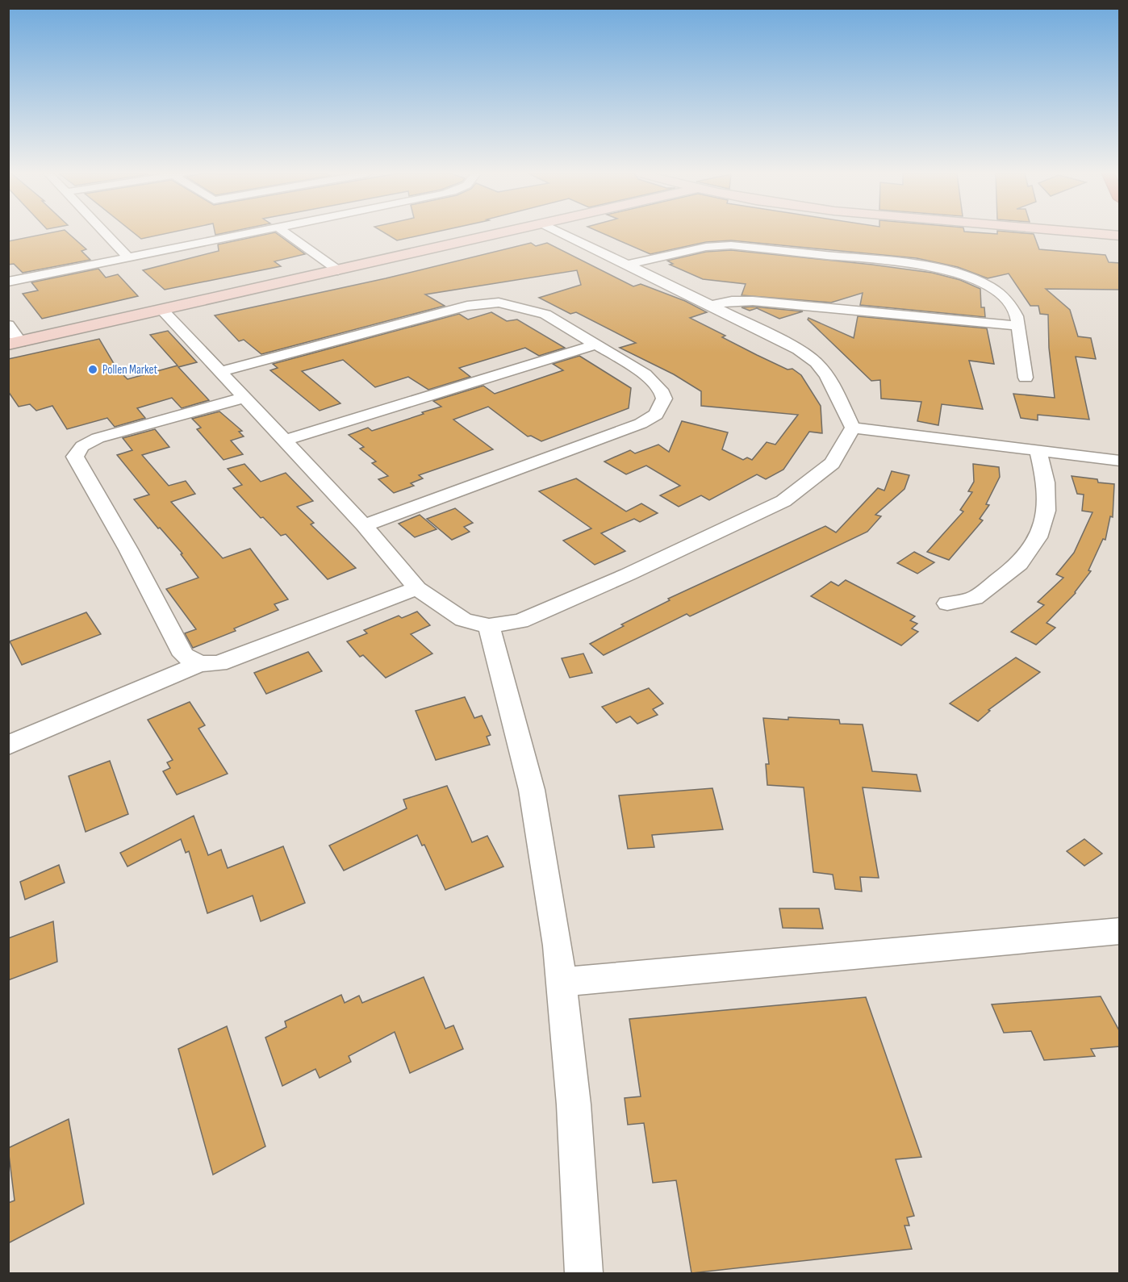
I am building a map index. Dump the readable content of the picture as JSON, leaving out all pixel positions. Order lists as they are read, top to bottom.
{
  "places": ["Pollen Market"]
}
